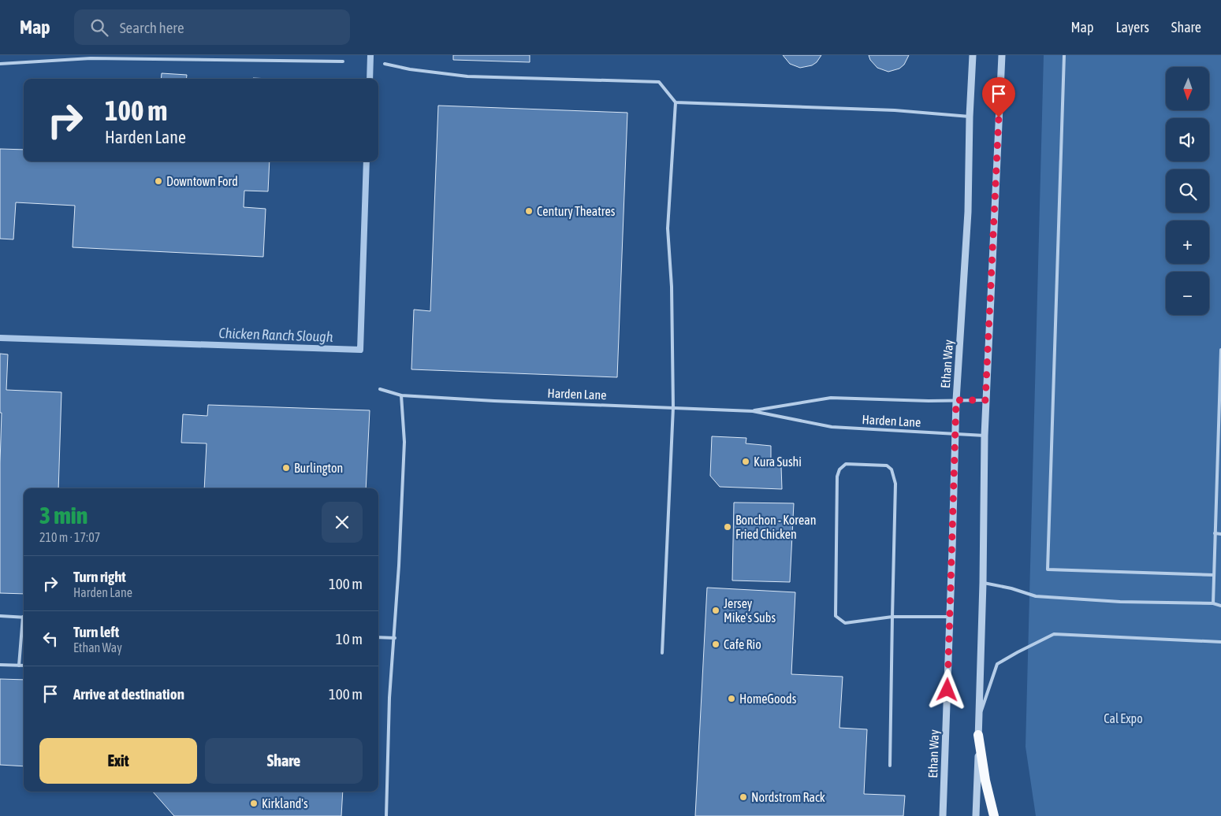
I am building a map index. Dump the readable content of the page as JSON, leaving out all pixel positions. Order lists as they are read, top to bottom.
{
  "streets": {
    "street": ["Ethan Way"],
    "lane": ["Harden Lane"]
  },
  "crossings": [
    ["Ethan Way", "Harden Lane"]
  ],
  "water": ["Chicken Ranch Slough"],
  "parks": ["Cal Expo"],
  "places": [
    "Downtown Ford",
    "Century Theatres",
    "Kura Sushi",
    "Burlington",
    "Bonchon - Korean Fried Chicken",
    "Jersey Mike's Subs",
    "Cafe Rio",
    "HomeGoods",
    "Nordstrom Rack",
    "Kirkland's"
  ],
  "north": "bottom",
  "page": {
    "header": "Map",
    "search": "Search here",
    "nav": ["Map", "Layers", "Share"],
    "map_buttons": ["+", "−"],
    "turn": ["100 m", "Harden Lane"],
    "heading": ["3 min", "210 m · 17:07"],
    "list": [
      {
        "name": "Turn right",
        "note": "Harden Lane",
        "value": "100 m"
      },
      {
        "name": "Turn left",
        "note": "Ethan Way",
        "value": "10 m"
      },
      {
        "name": "Arrive at destination",
        "value": "100 m"
      }
    ],
    "buttons": ["Exit", "Share"]
  }
}
